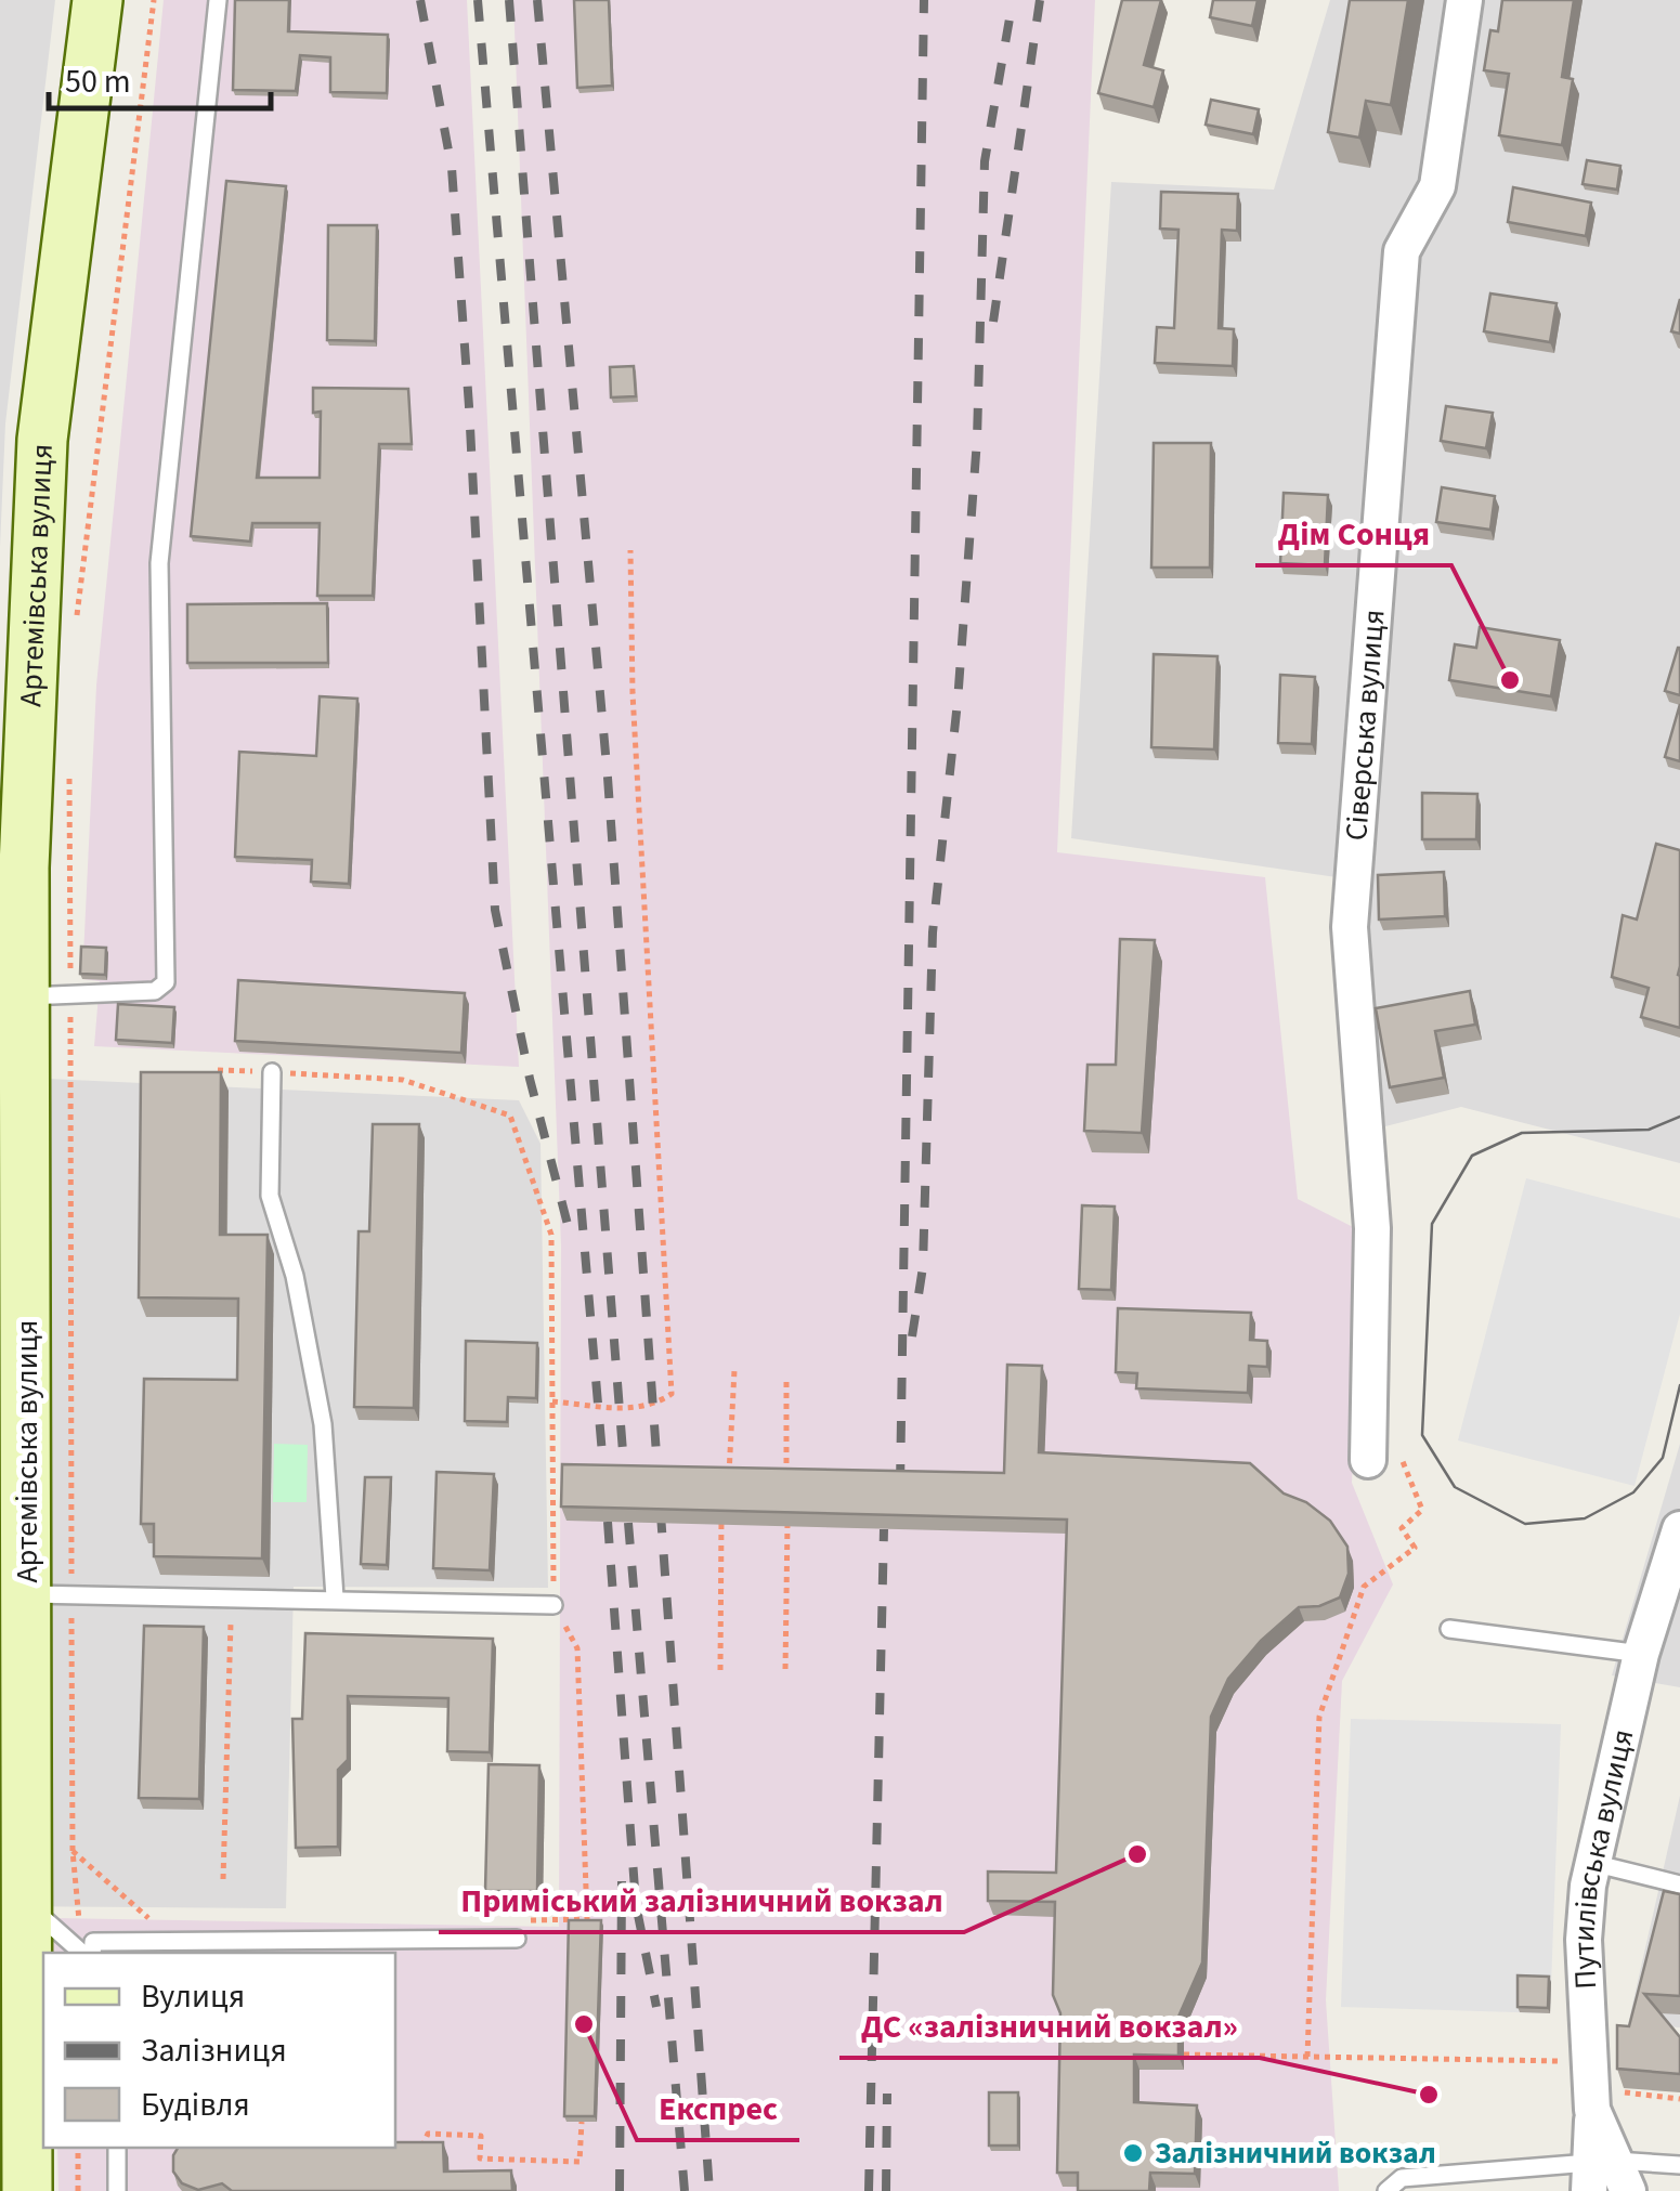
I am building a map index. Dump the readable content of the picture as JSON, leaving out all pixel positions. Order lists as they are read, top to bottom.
{
  "streets": {
    "main road": ["Артемівська вулиця"],
    "street": ["Сіверська вулиця", "Путилівська вулиця"]
  },
  "places": [
    "Дім Сонця",
    "Приміський залізничний вокзал",
    "Експрес",
    "ДС «залізничний вокзал»",
    "Залізничний вокзал"
  ],
  "legend": ["Вулиця", "Залізниця", "Будівля"],
  "scale_bar": "50 m"
}
